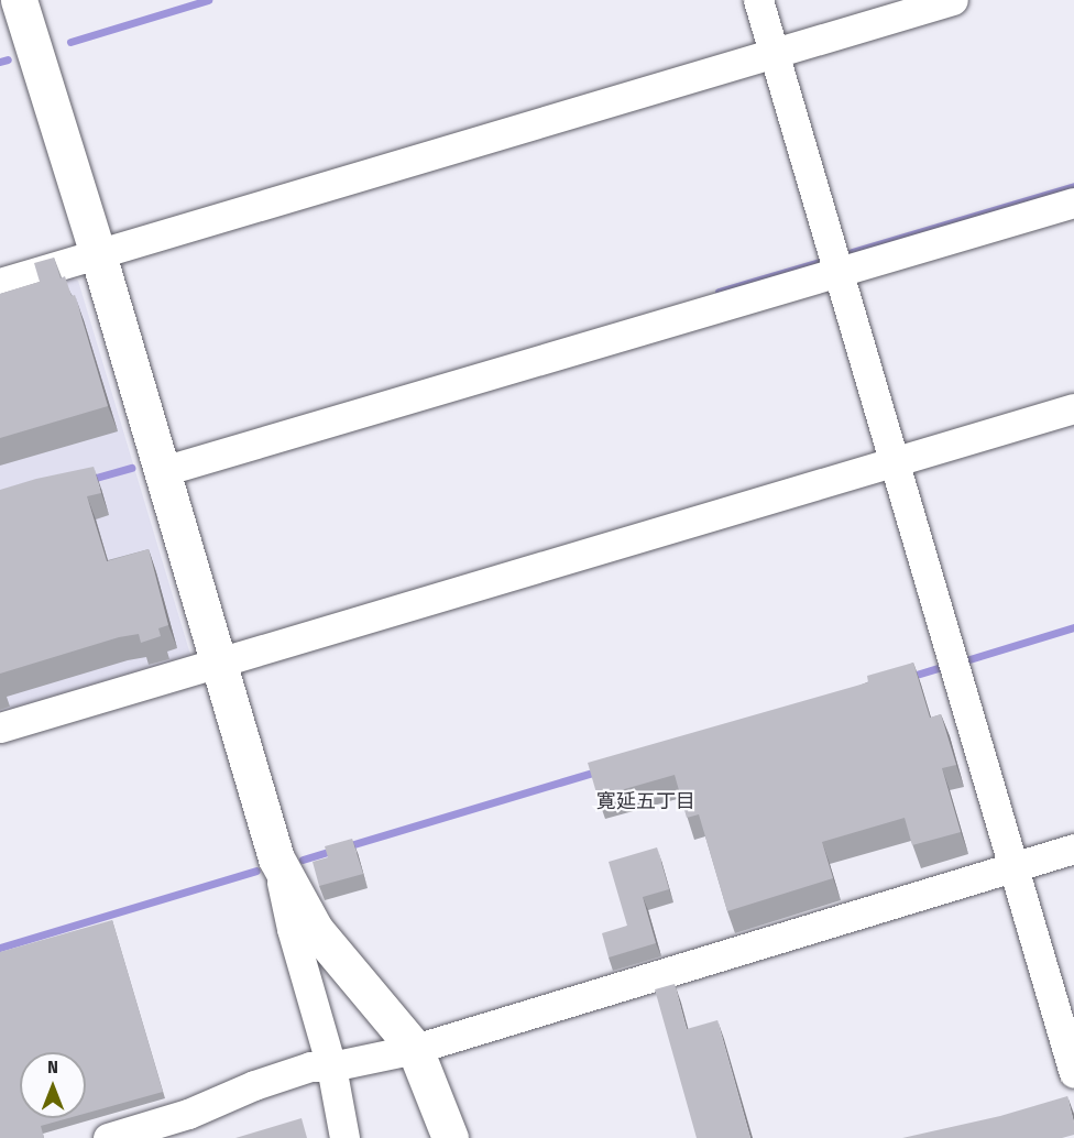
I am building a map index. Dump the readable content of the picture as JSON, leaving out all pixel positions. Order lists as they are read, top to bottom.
{
  "districts": ["寛延五丁目"],
  "north": "top"
}
